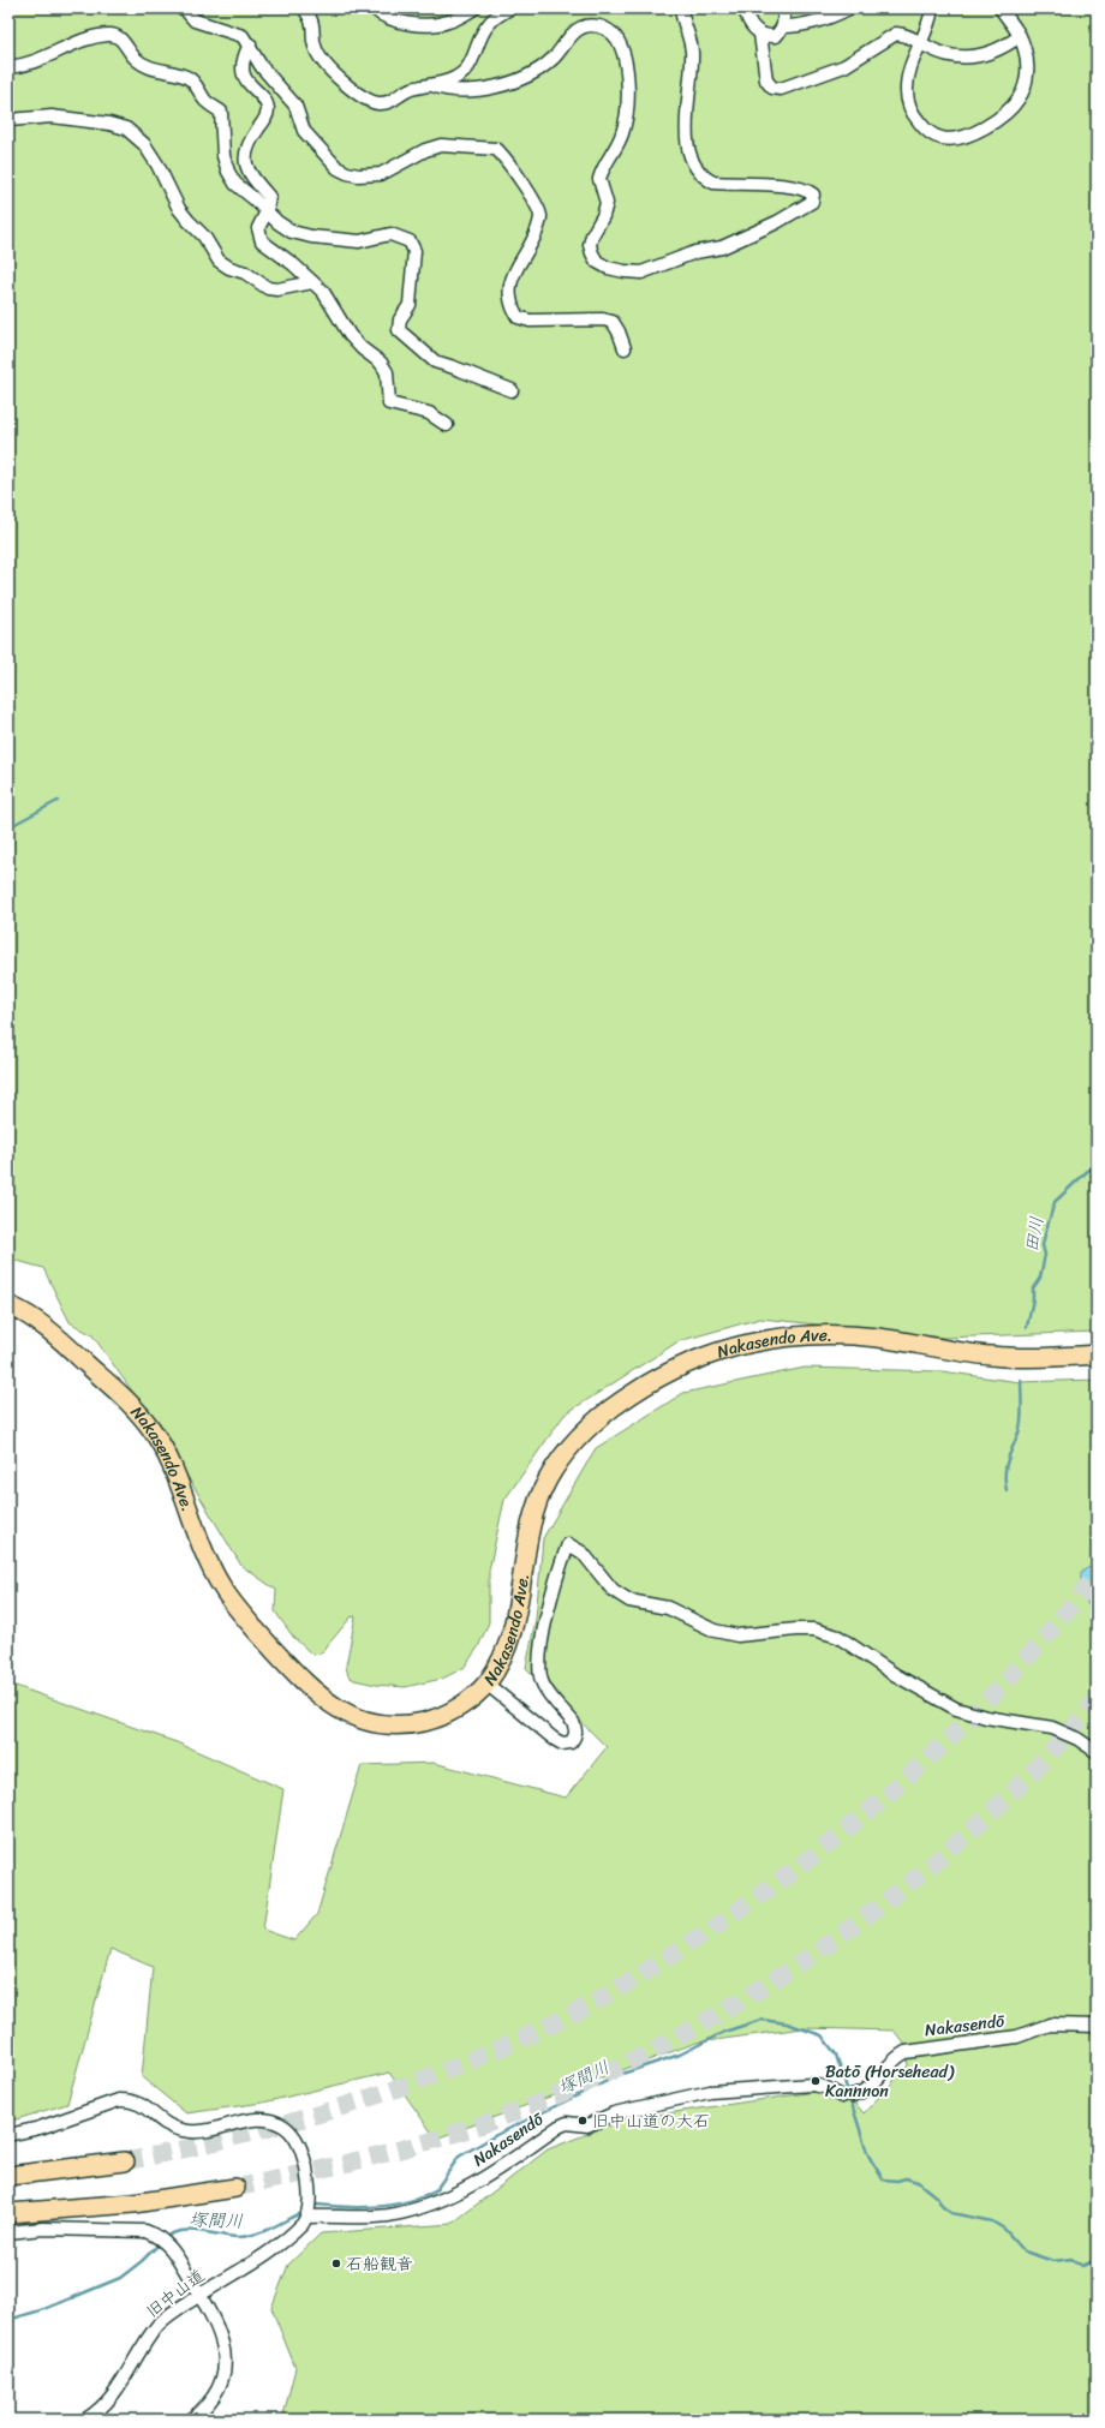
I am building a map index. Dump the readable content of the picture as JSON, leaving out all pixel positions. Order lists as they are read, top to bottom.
{
  "streets": {
    "highway": ["Nakasendo Ave."],
    "street": ["Nakasendō", "旧中山道"]
  },
  "crossings": [
    ["Nakasendō", "旧中山道"]
  ],
  "water": ["田川", "塚間川"],
  "places": ["Batō (Horsehead) Kannnon", "旧中山道の大石", "石船観音"]
}
